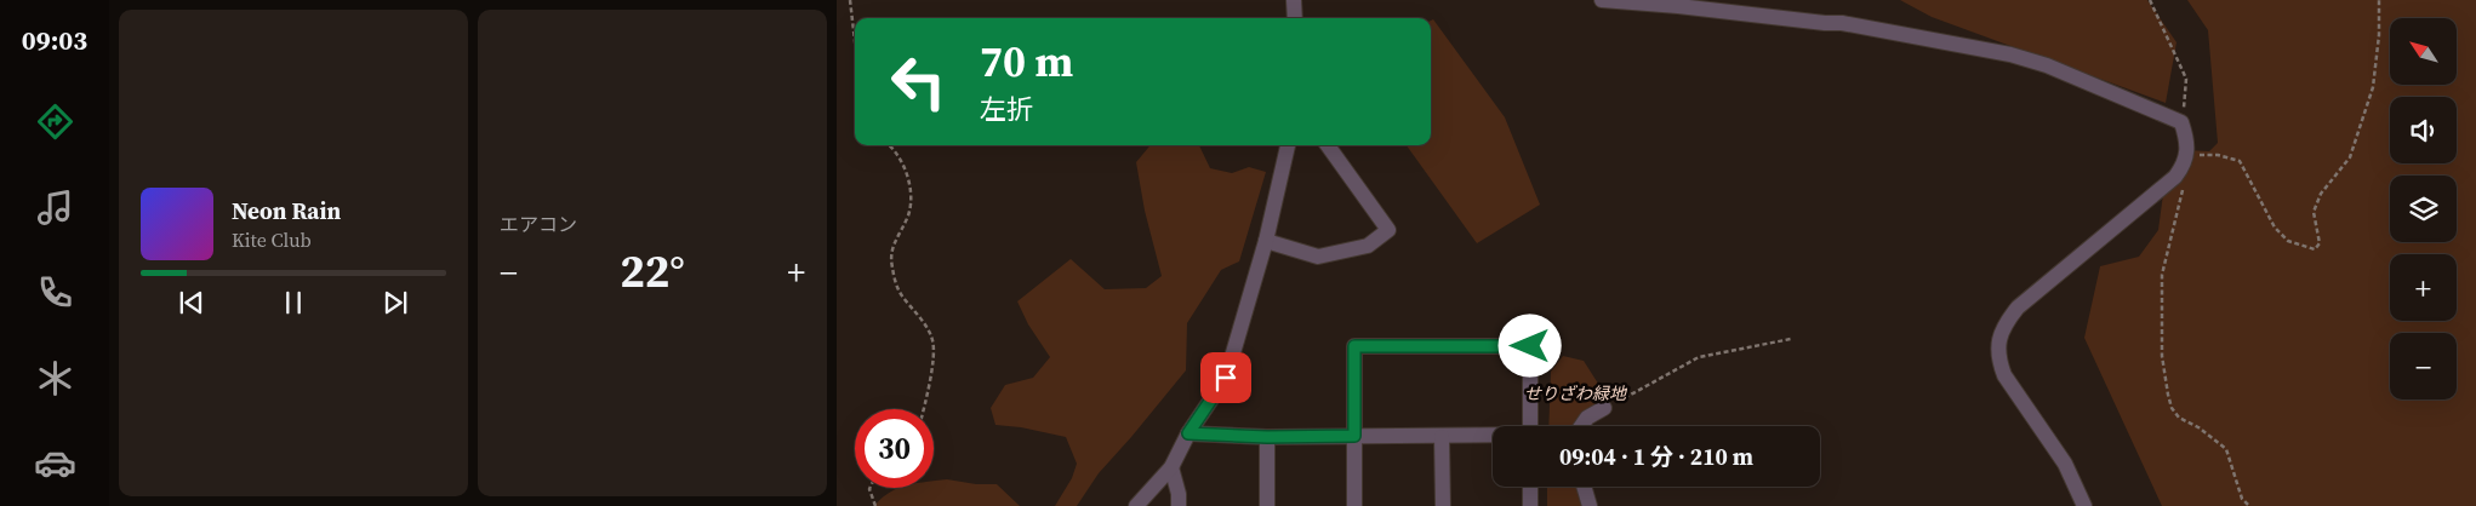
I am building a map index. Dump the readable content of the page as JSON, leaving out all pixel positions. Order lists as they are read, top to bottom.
{
  "parks": ["せりざわ緑地"],
  "north": "top left",
  "page": {
    "tabs": "09:03",
    "tile": "エアコン",
    "map_buttons": ["+", "−"],
    "turn": ["70 m", "左折"],
    "song": ["Neon Rain", "Kite Club"],
    "heat": ["−", "22°", "+"],
    "limit": "30",
    "trip": "09:04 · 1 分 · 210 m"
  }
}
